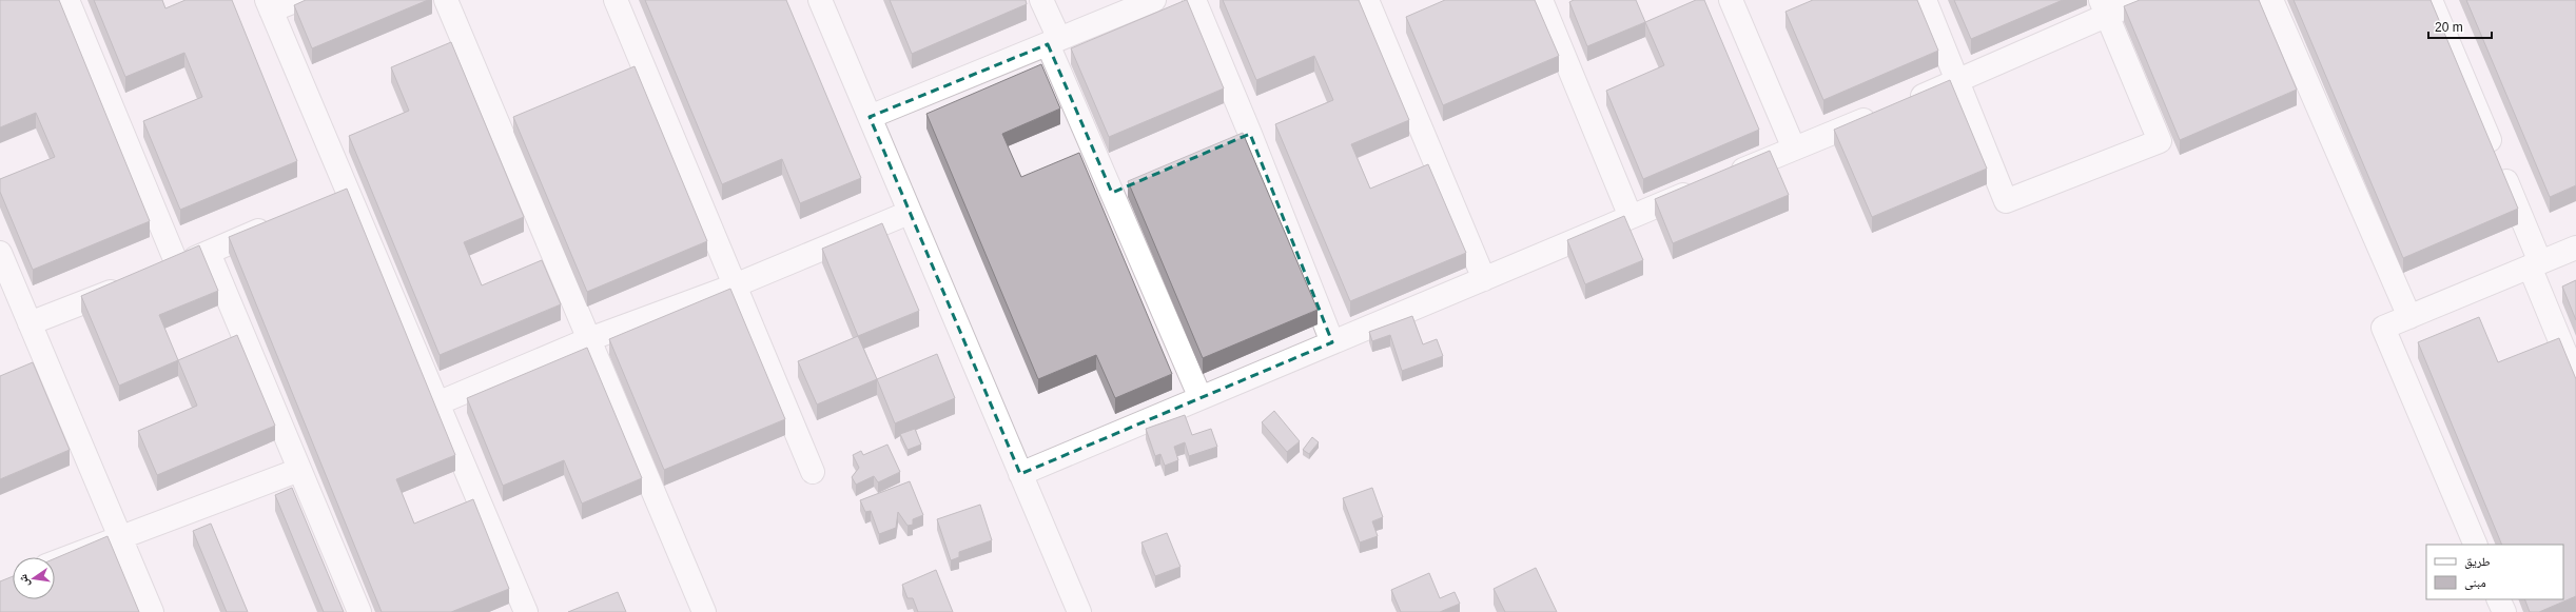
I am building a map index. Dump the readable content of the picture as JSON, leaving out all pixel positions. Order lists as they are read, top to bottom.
{
  "legend": ["طريق", "مبنى"],
  "scale_bar": "20 m",
  "north": "left"
}
